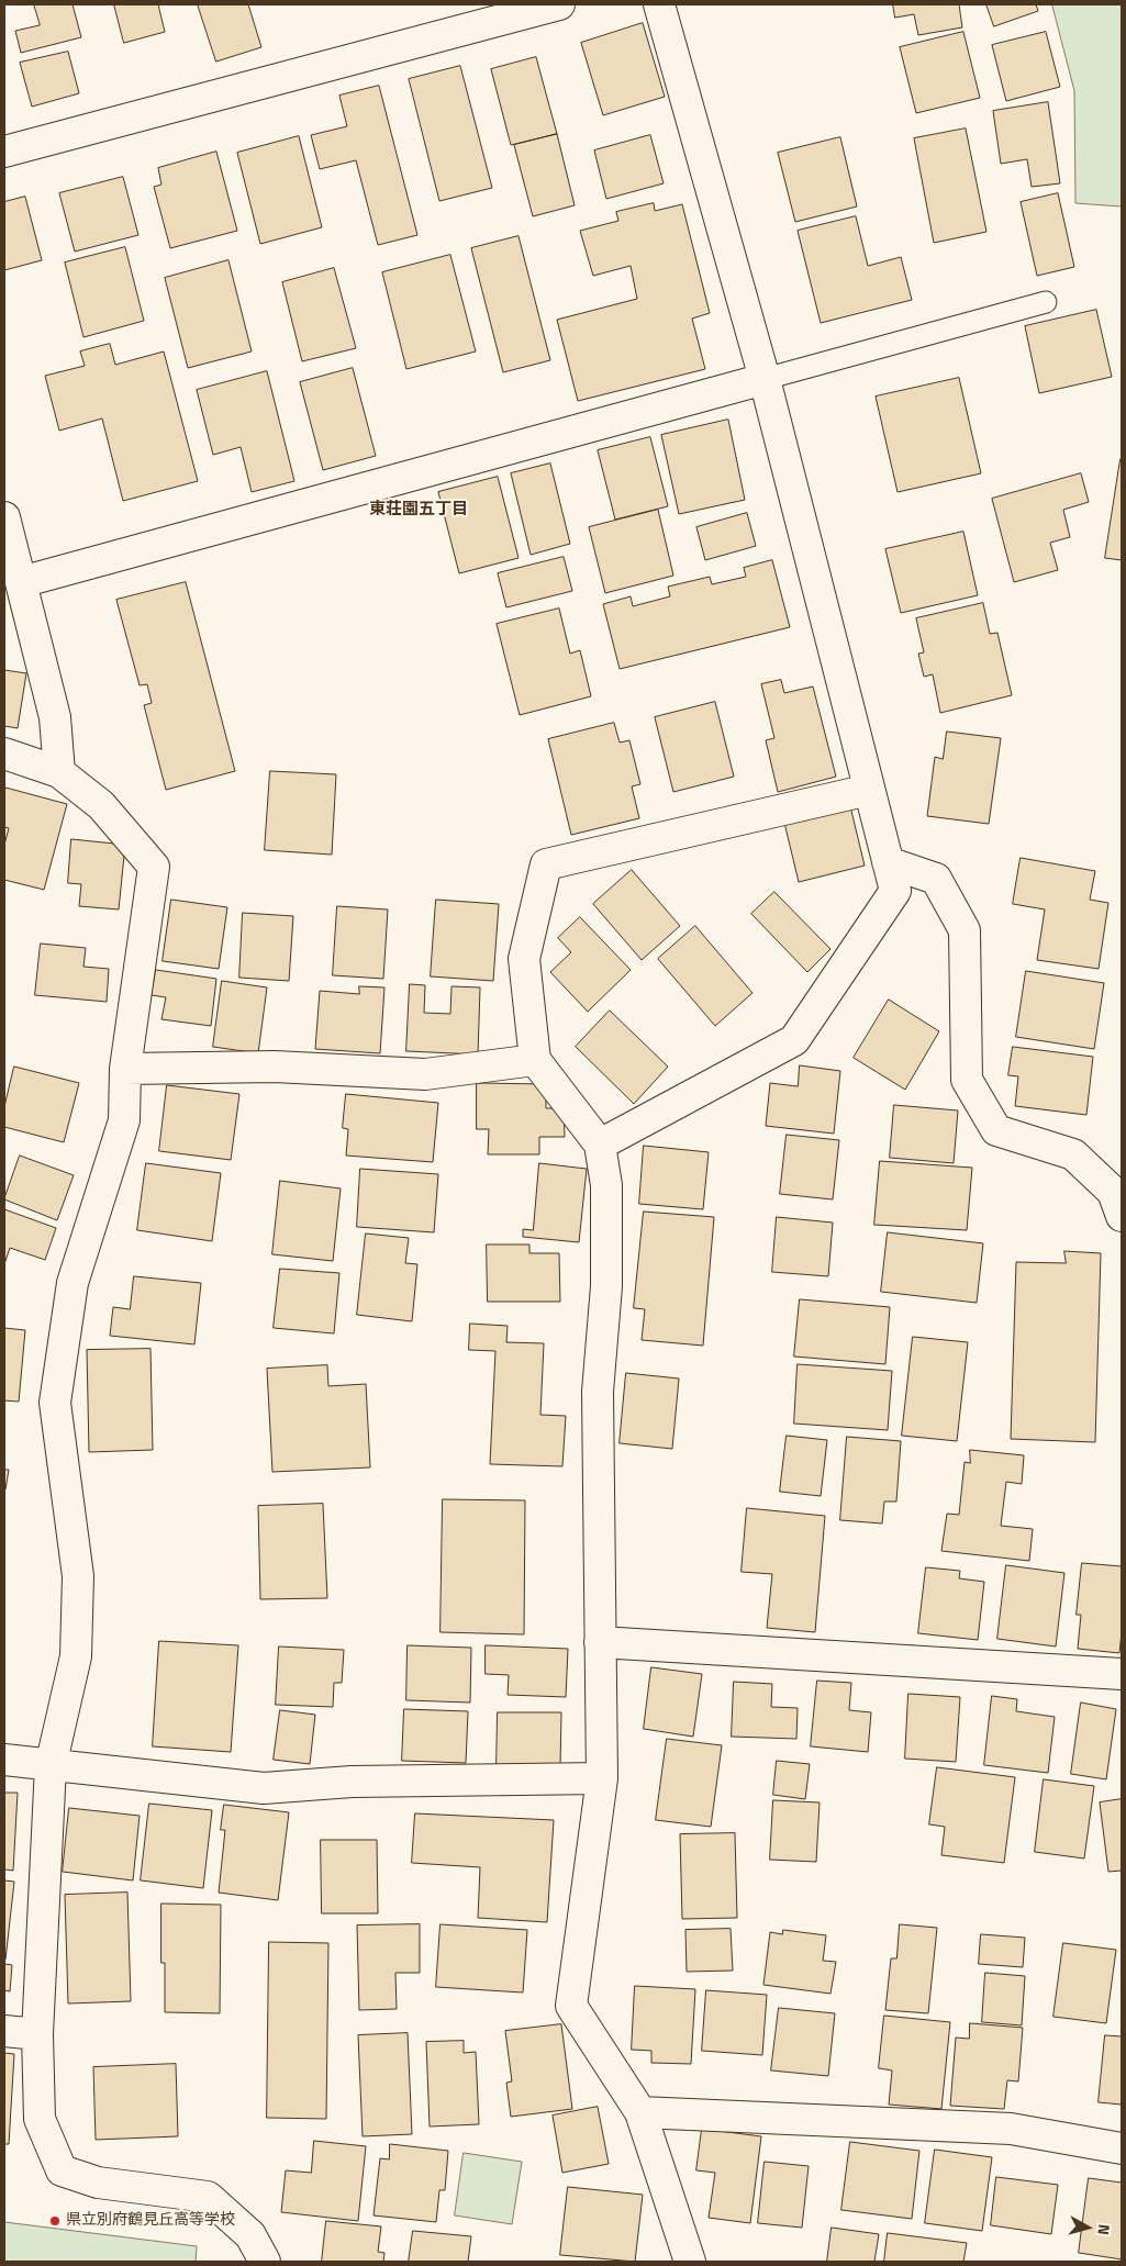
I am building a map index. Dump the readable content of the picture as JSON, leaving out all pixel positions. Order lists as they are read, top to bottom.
{
  "districts": ["東荘園五丁目"],
  "places": ["県立別府鶴見丘高等学校"],
  "north": "right"
}
